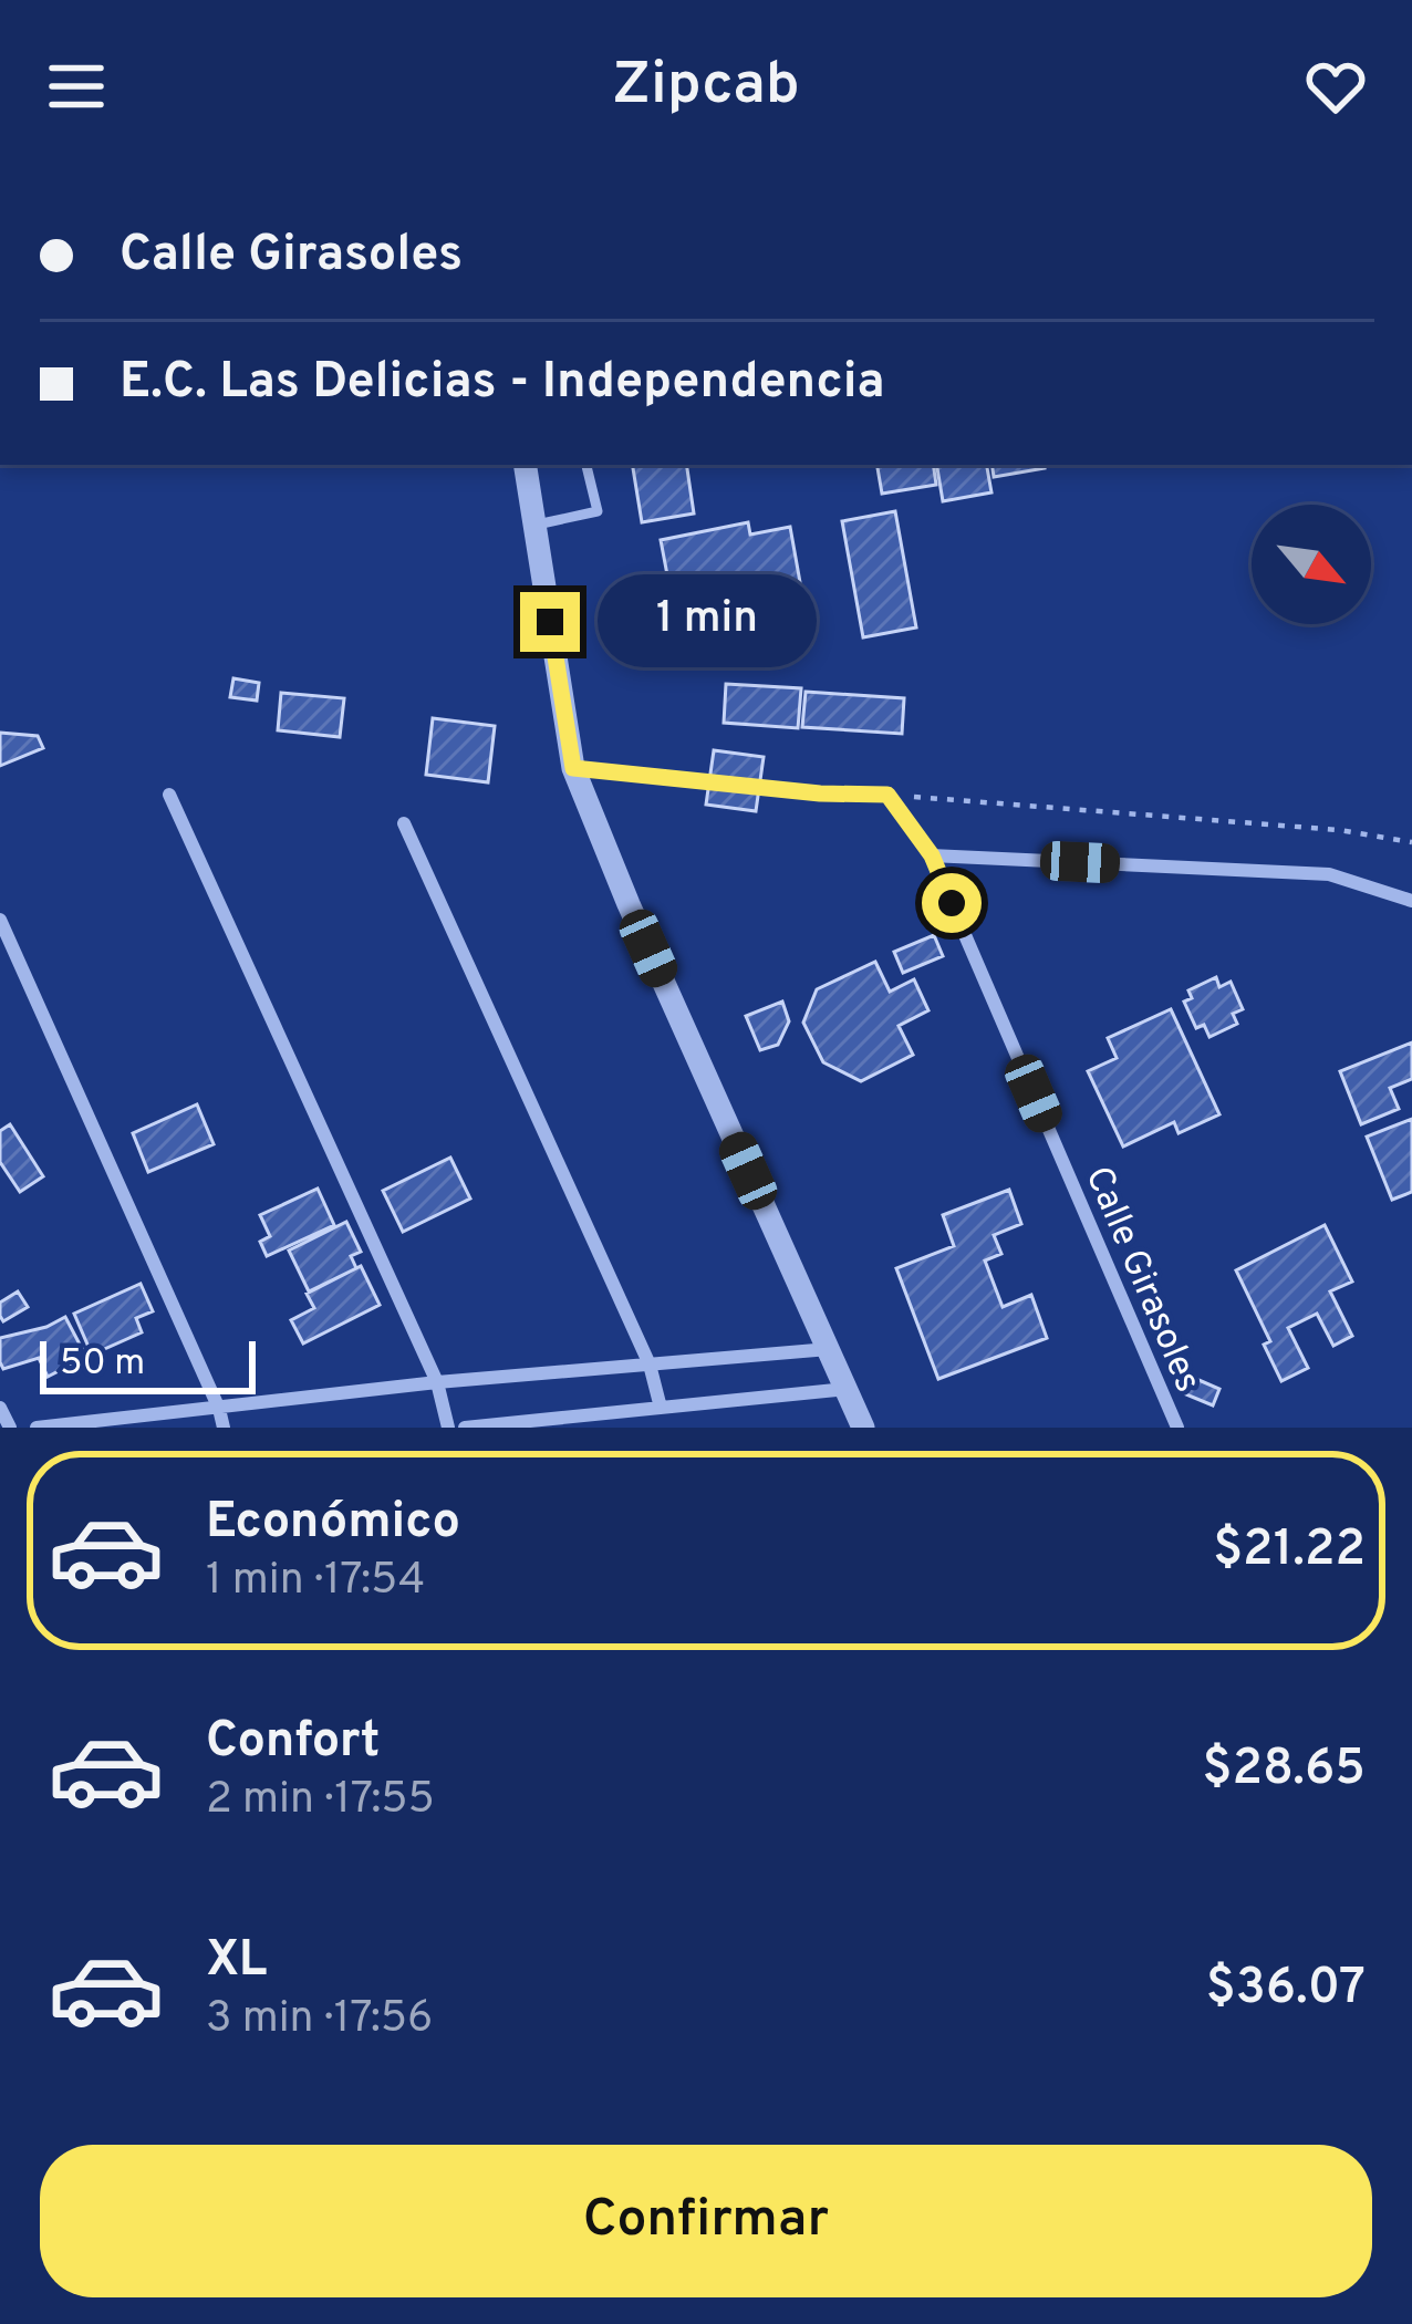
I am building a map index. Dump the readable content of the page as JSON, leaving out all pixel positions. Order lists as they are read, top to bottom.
{
  "streets": {
    "street": ["Calle Girasoles"]
  },
  "scale_bar": "50 m",
  "north": "bottom right",
  "page": {
    "header": "Zipcab",
    "banner": ["Calle Girasoles", "E.C. Las Delicias - Independencia"],
    "bubble": "1 min",
    "scale": "50 m",
    "list": [
      {
        "name": "Económico",
        "note": "1 min · 17:54",
        "value": "$21.22"
      },
      {
        "name": "Confort",
        "note": "2 min · 17:55",
        "value": "$28.65"
      },
      {
        "name": "XL",
        "note": "3 min · 17:56",
        "value": "$36.07"
      }
    ],
    "buttons": "Confirmar"
  }
}
